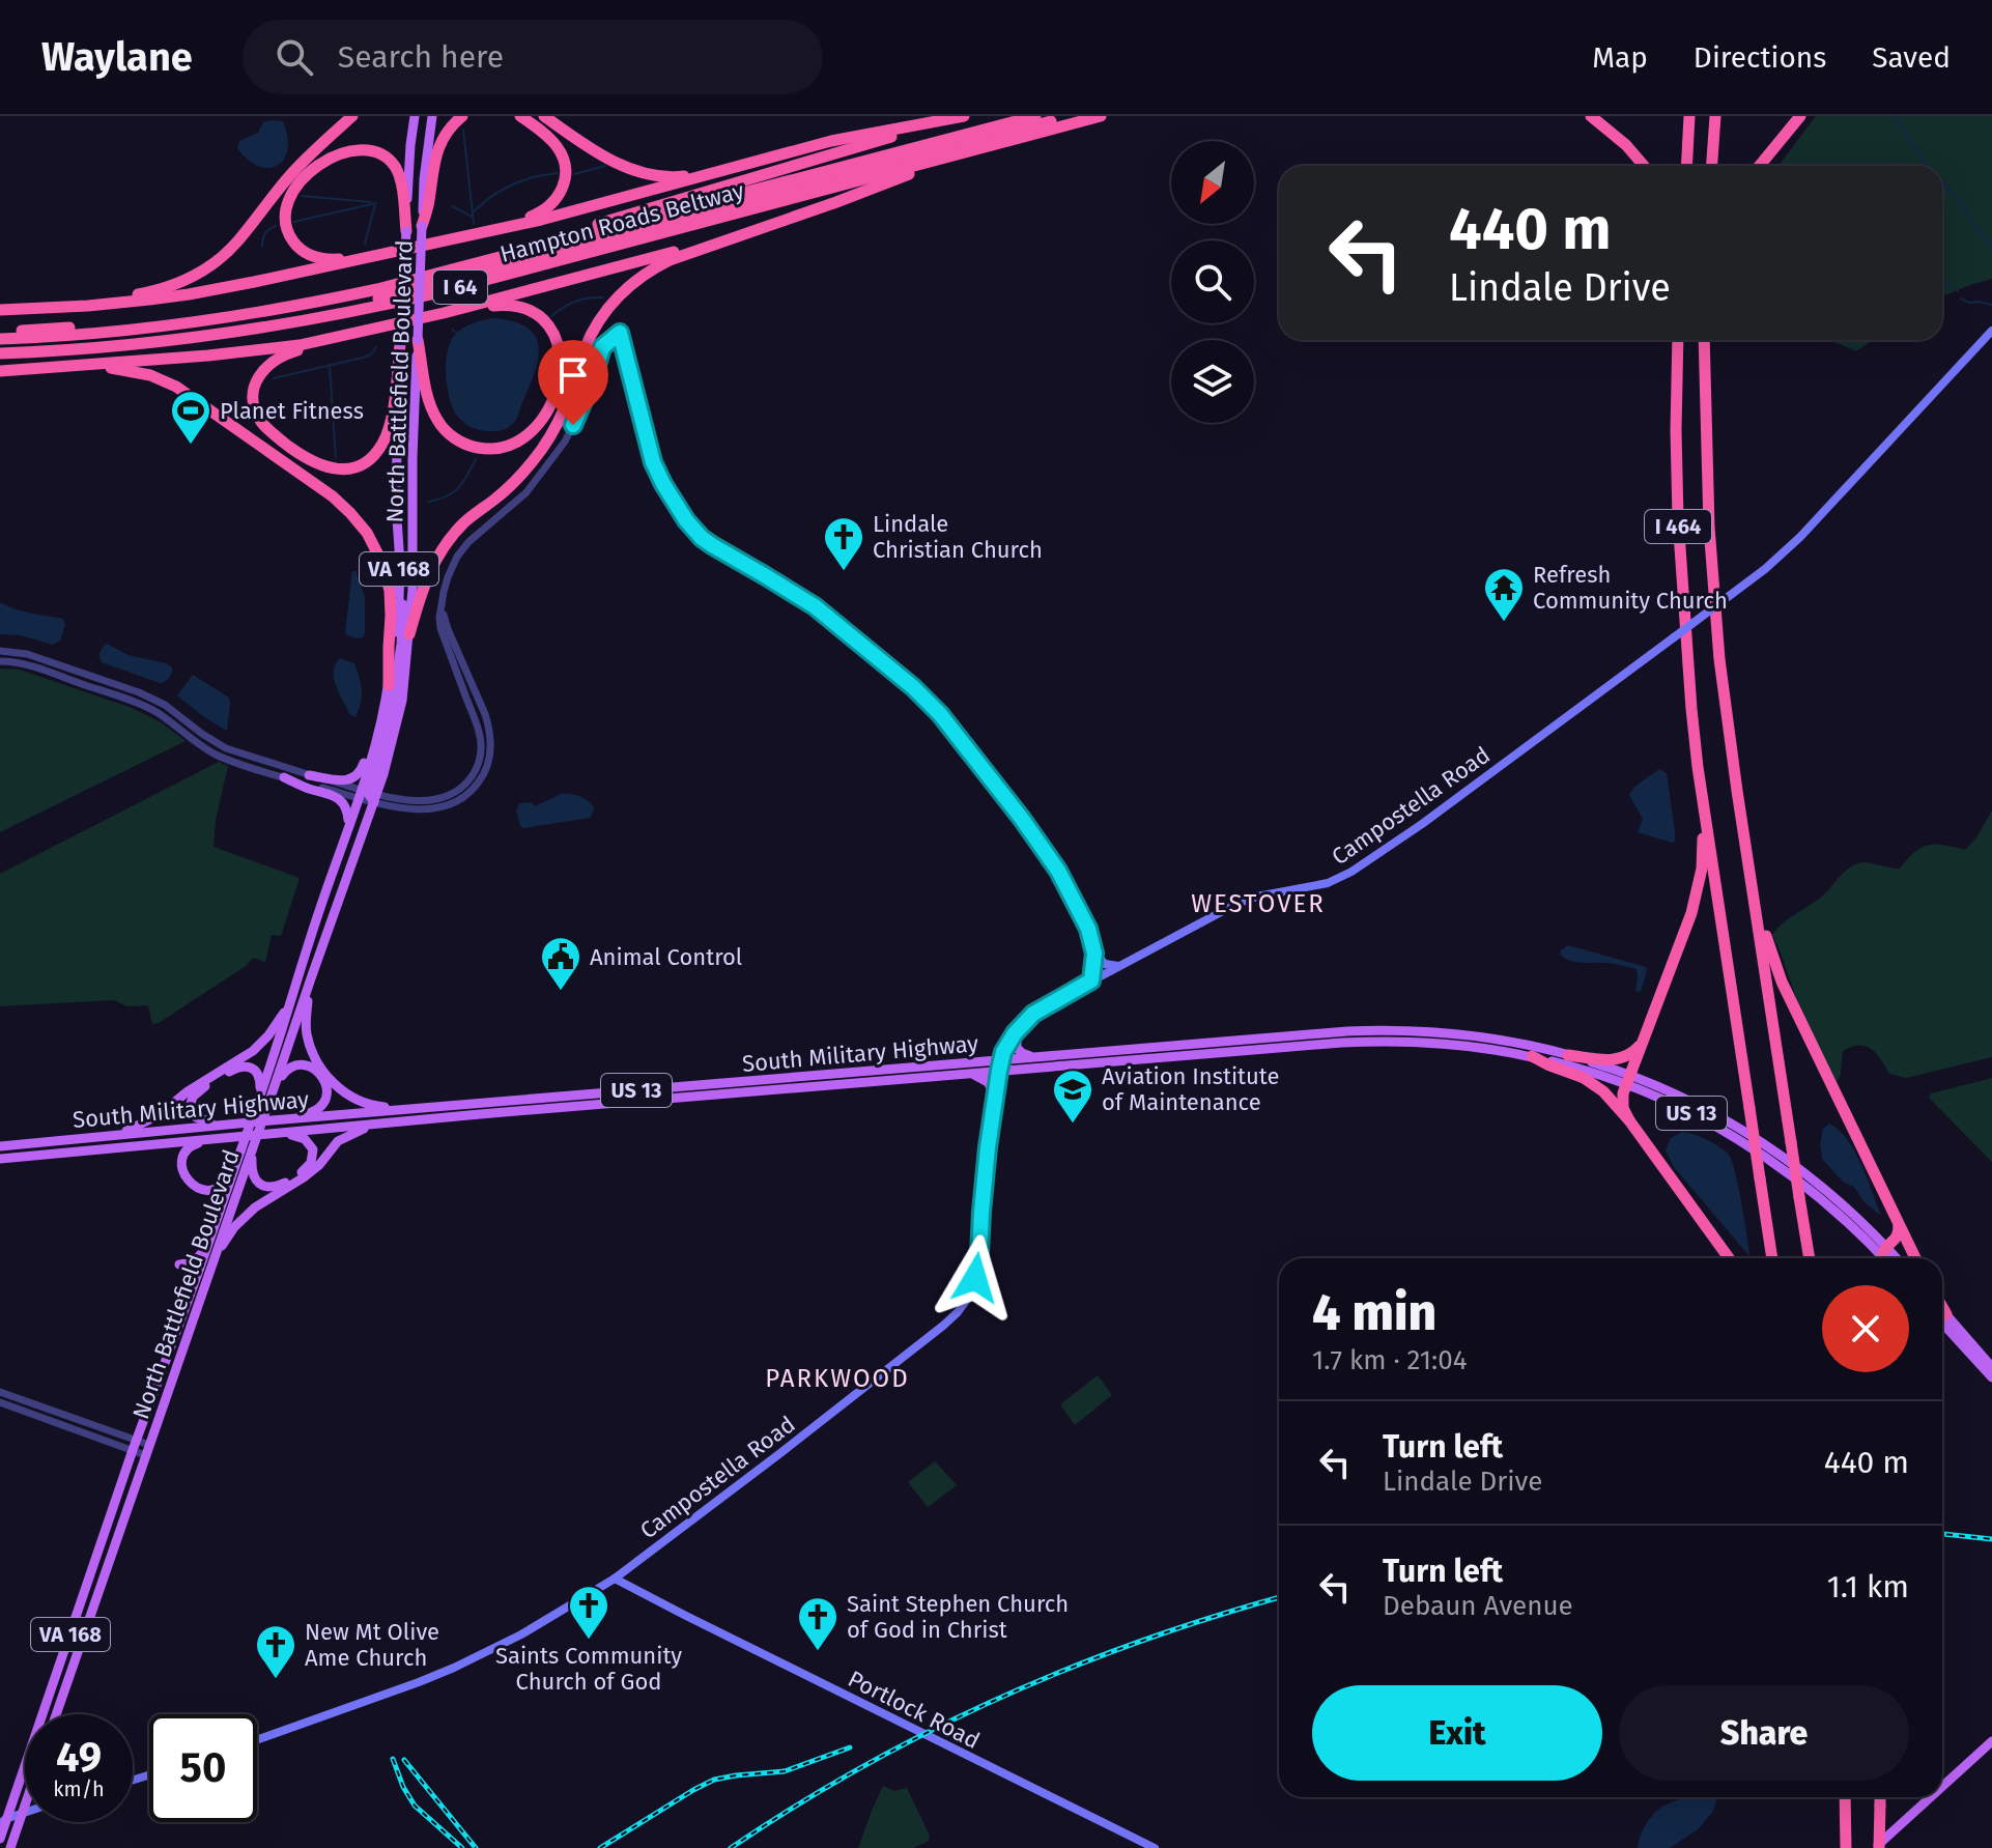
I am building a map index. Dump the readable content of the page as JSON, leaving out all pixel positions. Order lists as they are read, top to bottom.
{
  "streets": {
    "highway": [
      "Hampton Roads Beltway",
      "I 64",
      "I 464",
      "VA 168"
    ],
    "main road": [
      "North Battlefield Boulevard",
      "Campostella Road",
      "South Military Highway",
      "US 13",
      "Portlock Road"
    ]
  },
  "crossings": [
    ["Hampton Roads Beltway", "VA 168"],
    ["North Battlefield Boulevard", "VA 168"],
    ["Campostella Road", "South Military Highway"],
    ["Campostella Road", "Portlock Road"]
  ],
  "districts": ["WESTOVER", "PARKWOOD"],
  "places": {
    "sports": ["Planet Fitness"],
    "church": [
      "Lindale Christian Church",
      "Saints Community Church of God",
      "Saint Stephen Church of God in Christ",
      "New Mt Olive Ame Church"
    ],
    "temple": ["Refresh Community Church"],
    "public building": ["Animal Control"],
    "school or university": ["Aviation Institute of Maintenance"]
  },
  "north": "bottom left",
  "page": {
    "header": "Waylane",
    "search": "Search here",
    "nav": ["Map", "Directions", "Saved"],
    "turn": ["440 m", "Lindale Drive"],
    "heading": ["4 min", "1.7 km · 21:04"],
    "list": [
      {
        "name": "Turn left",
        "note": "Lindale Drive",
        "value": "440 m"
      },
      {
        "name": "Turn left",
        "note": "Debaun Avenue",
        "value": "1.1 km"
      }
    ],
    "buttons": ["Exit", "Share"],
    "speed": "49 km/h",
    "limit": "50"
  }
}
